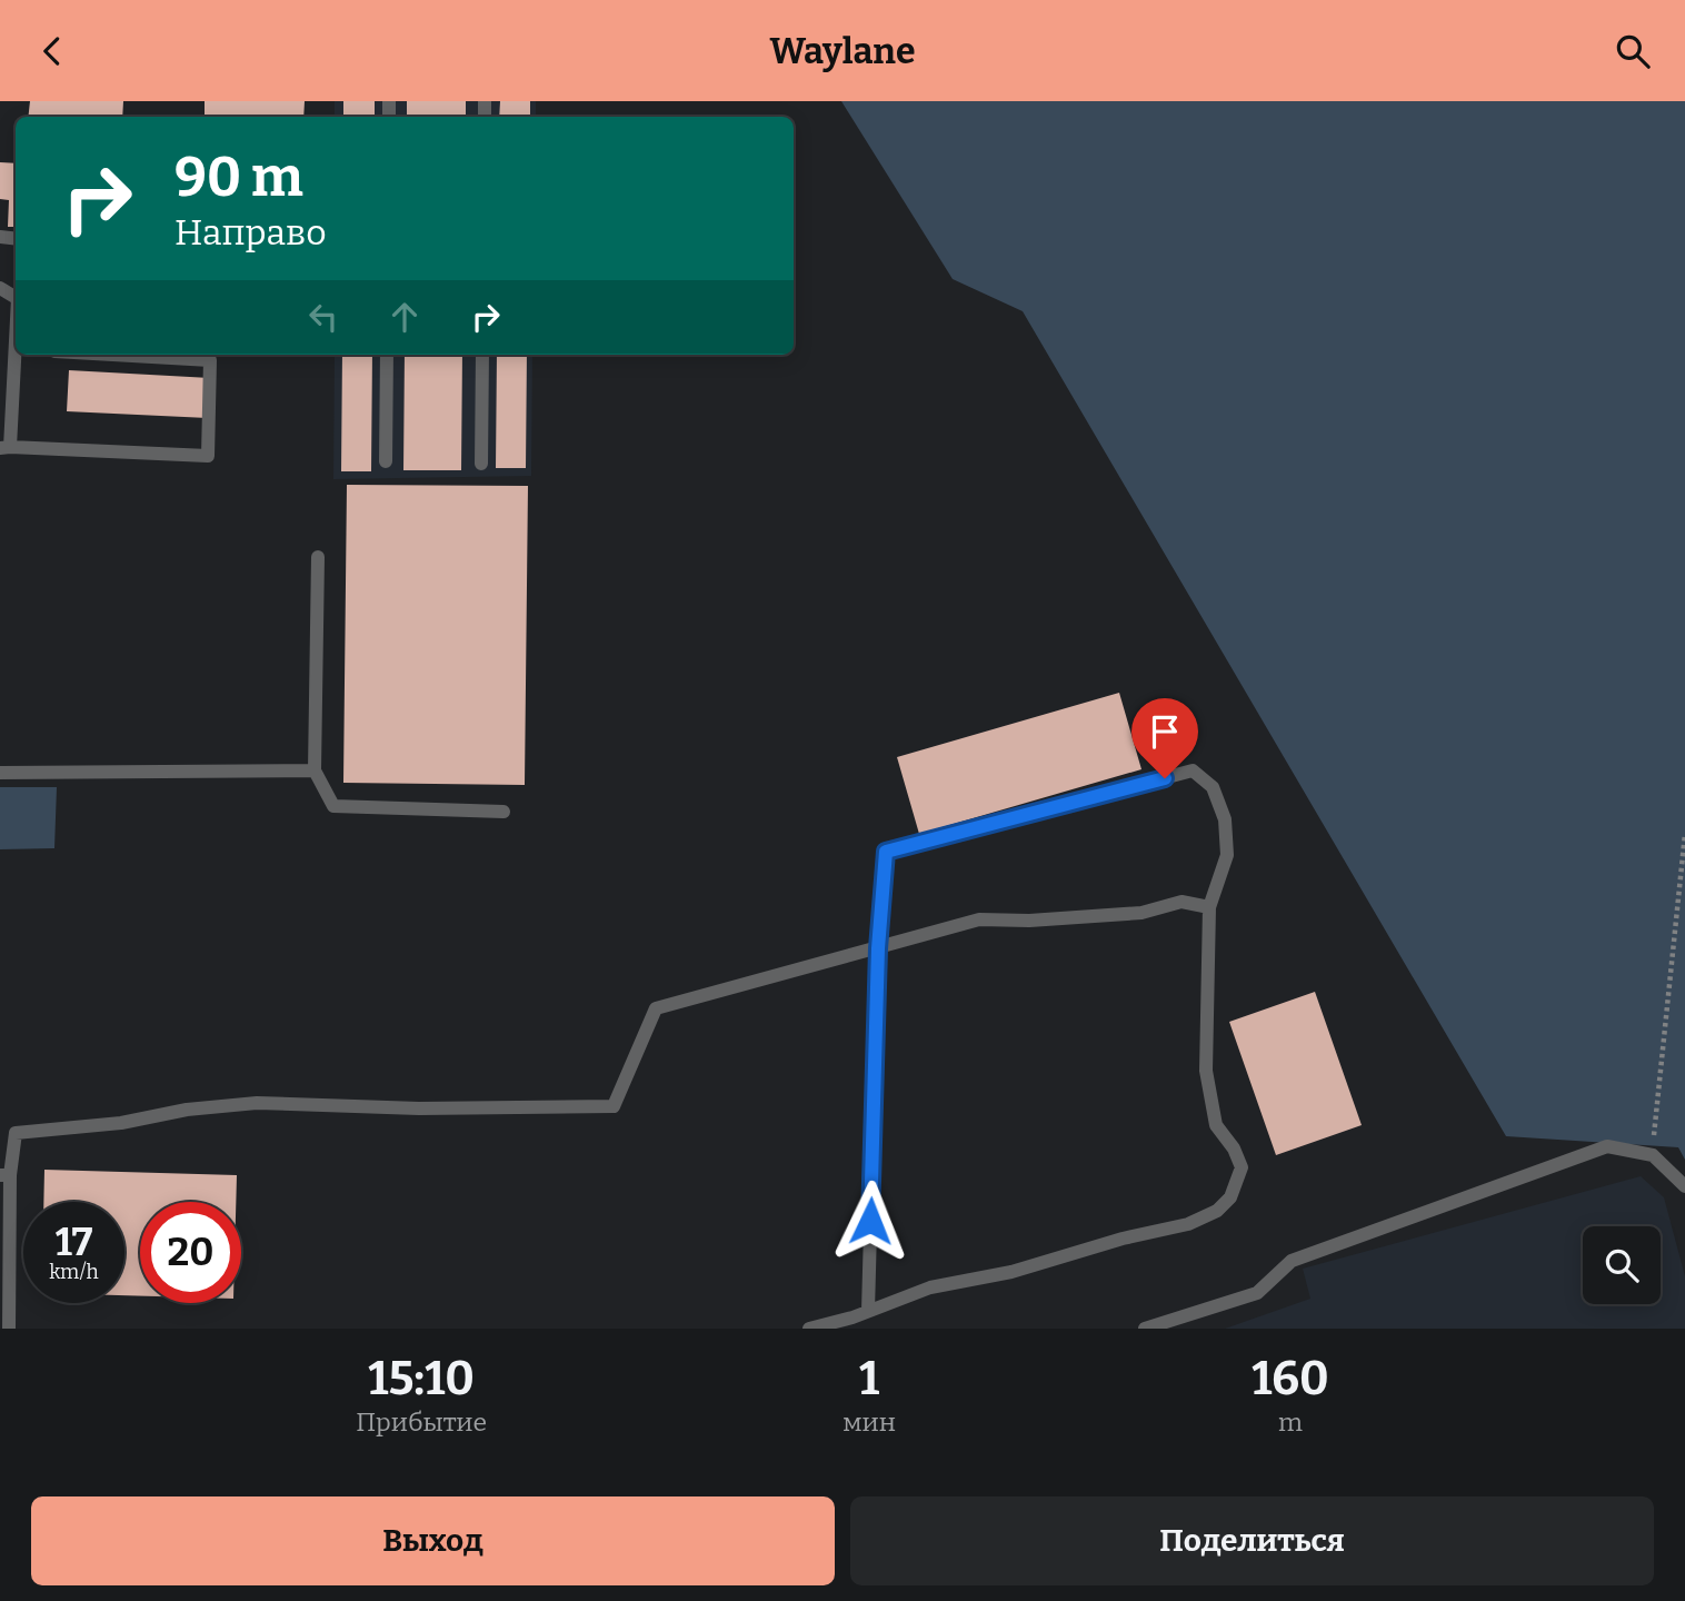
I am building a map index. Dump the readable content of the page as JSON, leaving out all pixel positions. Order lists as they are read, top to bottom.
{
  "page": {
    "header": "Waylane",
    "turn": ["90 m", "Направо"],
    "speed": "17 km/h",
    "limit": "20",
    "eta": [
      "15:10",
      "Прибытие",
      "1",
      "мин",
      "160",
      "m"
    ],
    "buttons": ["Выход", "Поделиться"]
  }
}
